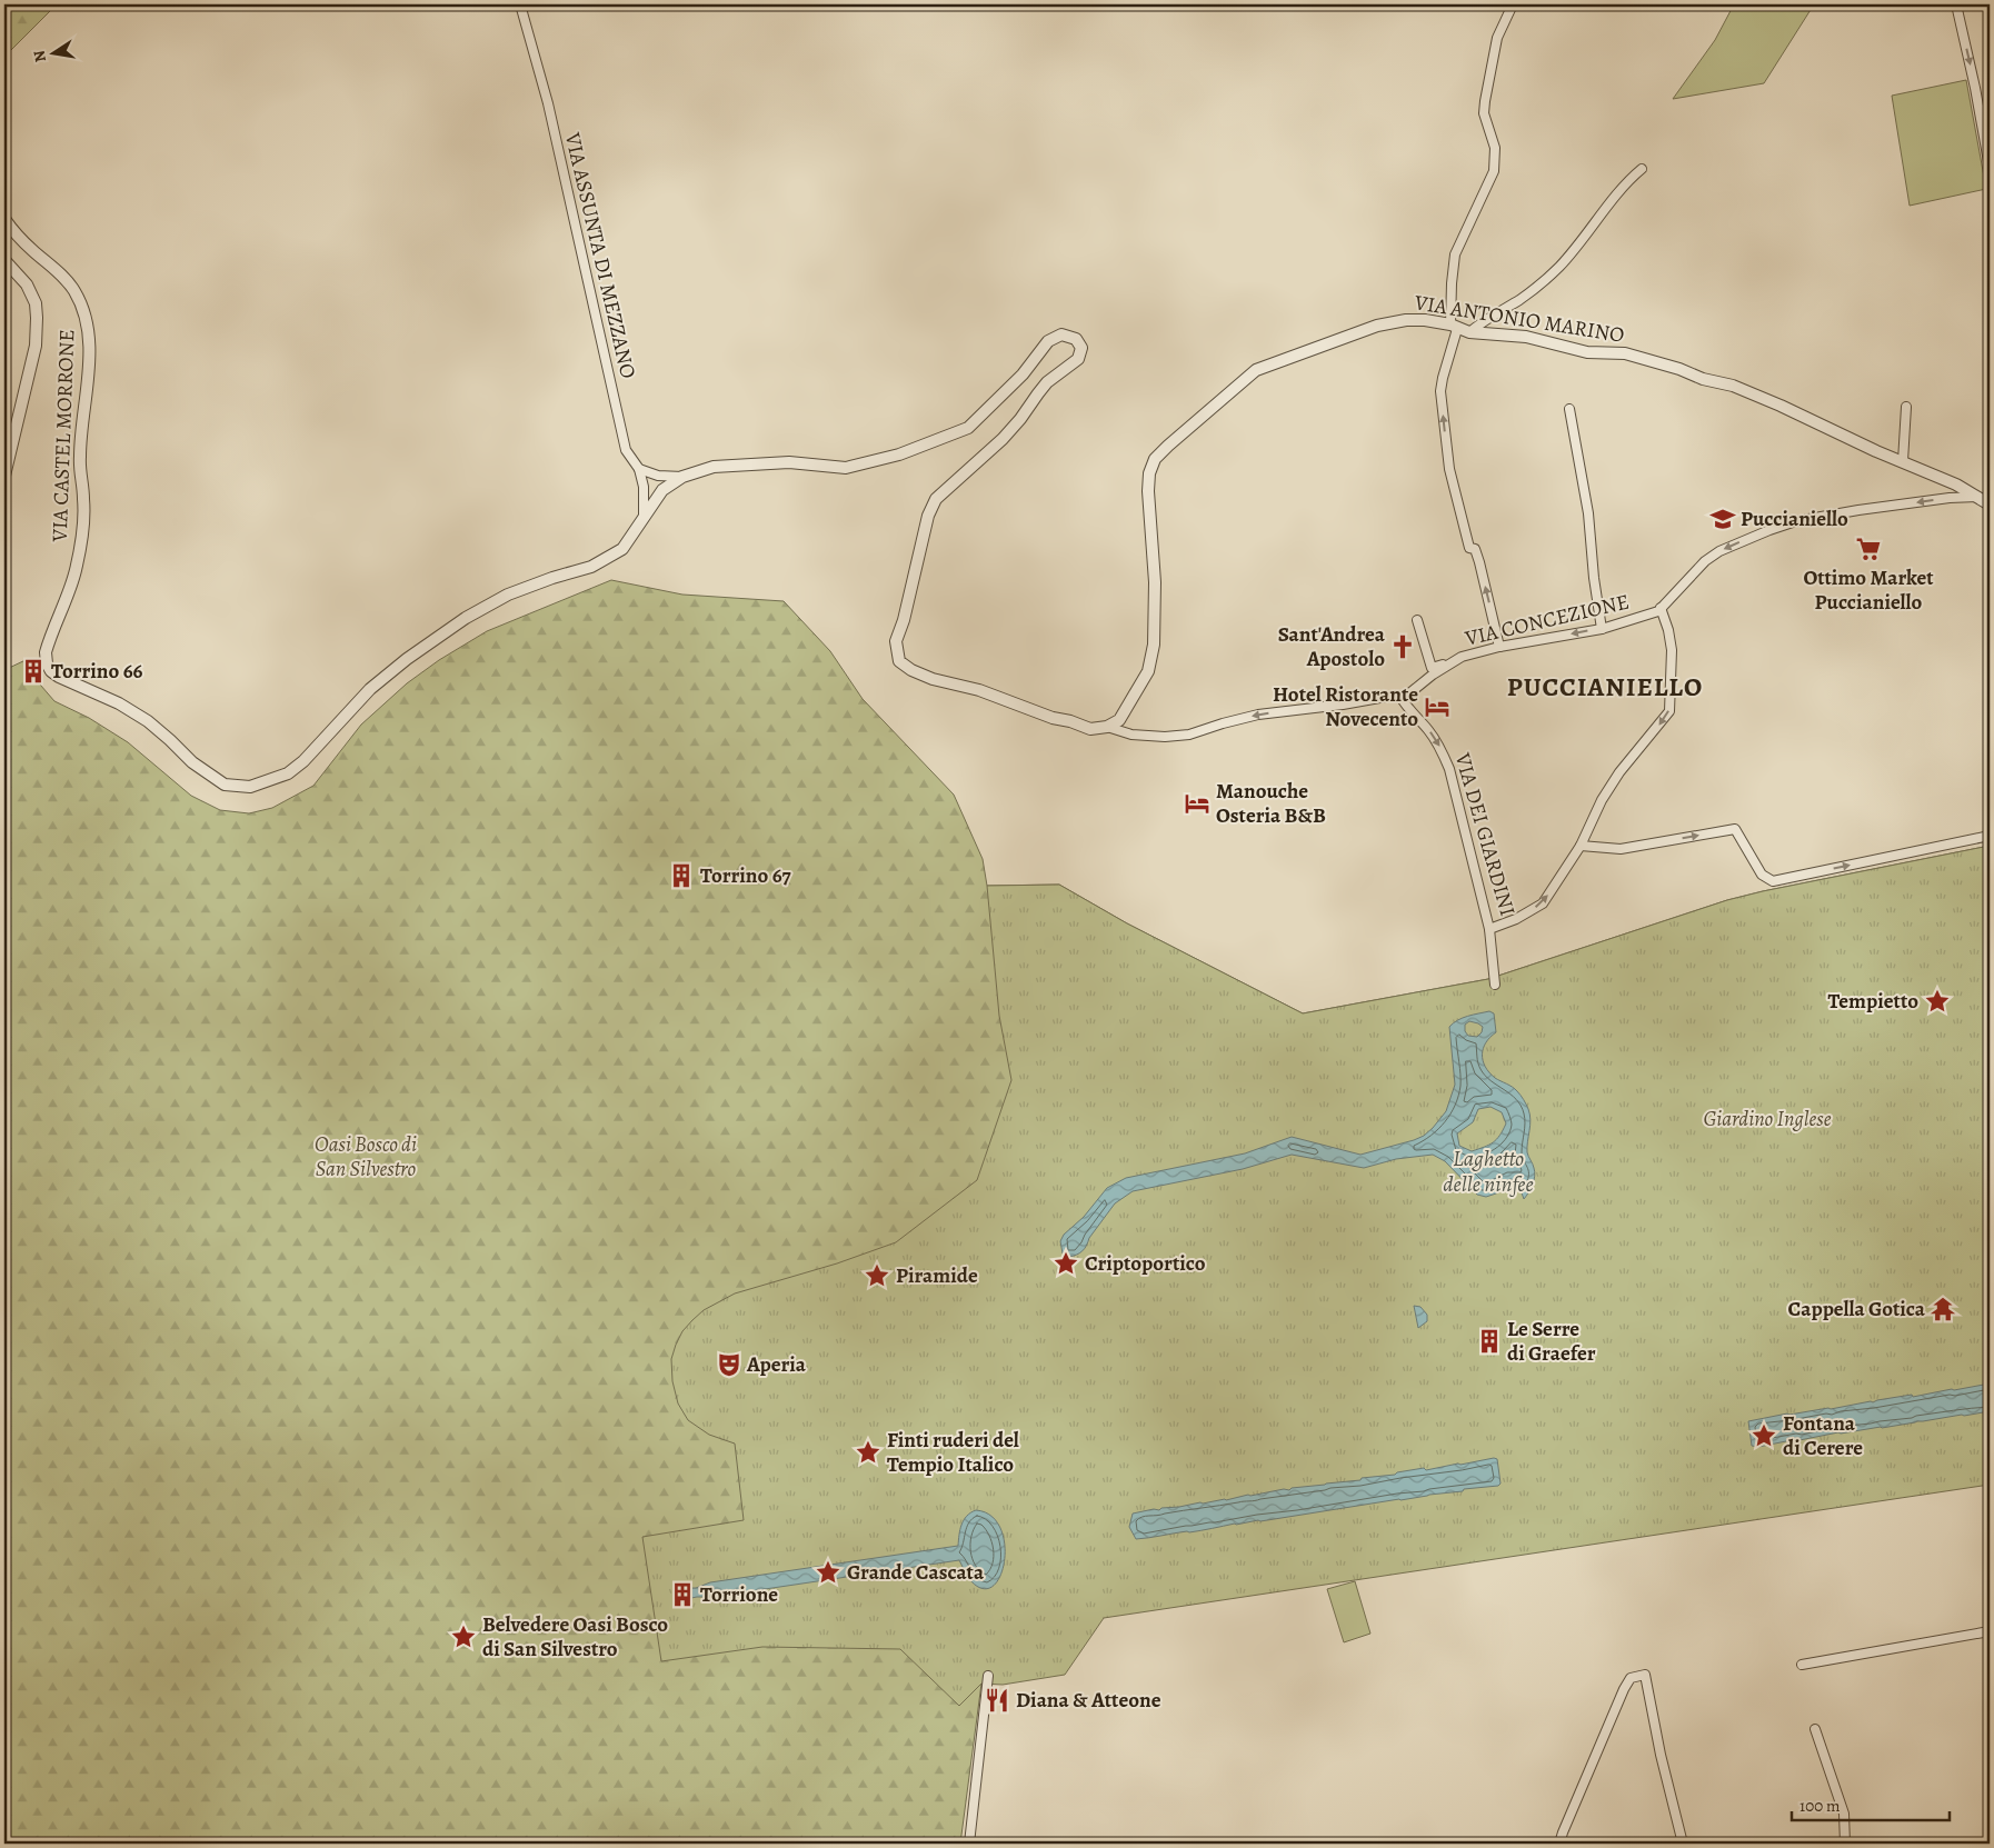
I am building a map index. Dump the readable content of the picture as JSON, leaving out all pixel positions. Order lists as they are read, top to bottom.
{
  "streets": {
    "street": [
      "VIA ASSUNTA DI MEZZANO",
      "VIA ANTONIO MARINO",
      "VIA CASTEL MORRONE",
      "VIA CONCEZIONE",
      "VIA DEI GIARDINI"
    ]
  },
  "crossings": [
    ["VIA ANTONIO MARINO", "VIA CONCEZIONE"],
    ["VIA CONCEZIONE", "VIA DEI GIARDINI"]
  ],
  "one_way": ["VIA CONCEZIONE"],
  "districts": ["PUCCIANIELLO"],
  "water": ["Laghetto delle ninfee"],
  "parks": ["Giardino Inglese", "Oasi Bosco di San Silvestro"],
  "places": {
    "school or university": ["Puccianiello"],
    "supermarket": ["Ottimo Market Puccianiello"],
    "church": ["Sant'Andrea Apostolo"],
    "building": [
      "Torrino 66",
      "Torrino 67",
      "Le Serre di Graefer",
      "Torrione"
    ],
    "hotel": ["Hotel Ristorante Novecento", "Manouche Osteria B&B"],
    "place": [
      "Tempietto",
      "Criptoportico",
      "Piramide",
      "Fontana di Cerere",
      "Finti ruderi del Tempio Italico",
      "Grande Cascata",
      "Belvedere Oasi Bosco di San Silvestro"
    ],
    "temple": ["Cappella Gotica"],
    "theatre": ["Aperia"],
    "restaurant": ["Diana & Atteone"]
  },
  "scale_bar": "100 m",
  "north": "left"
}
